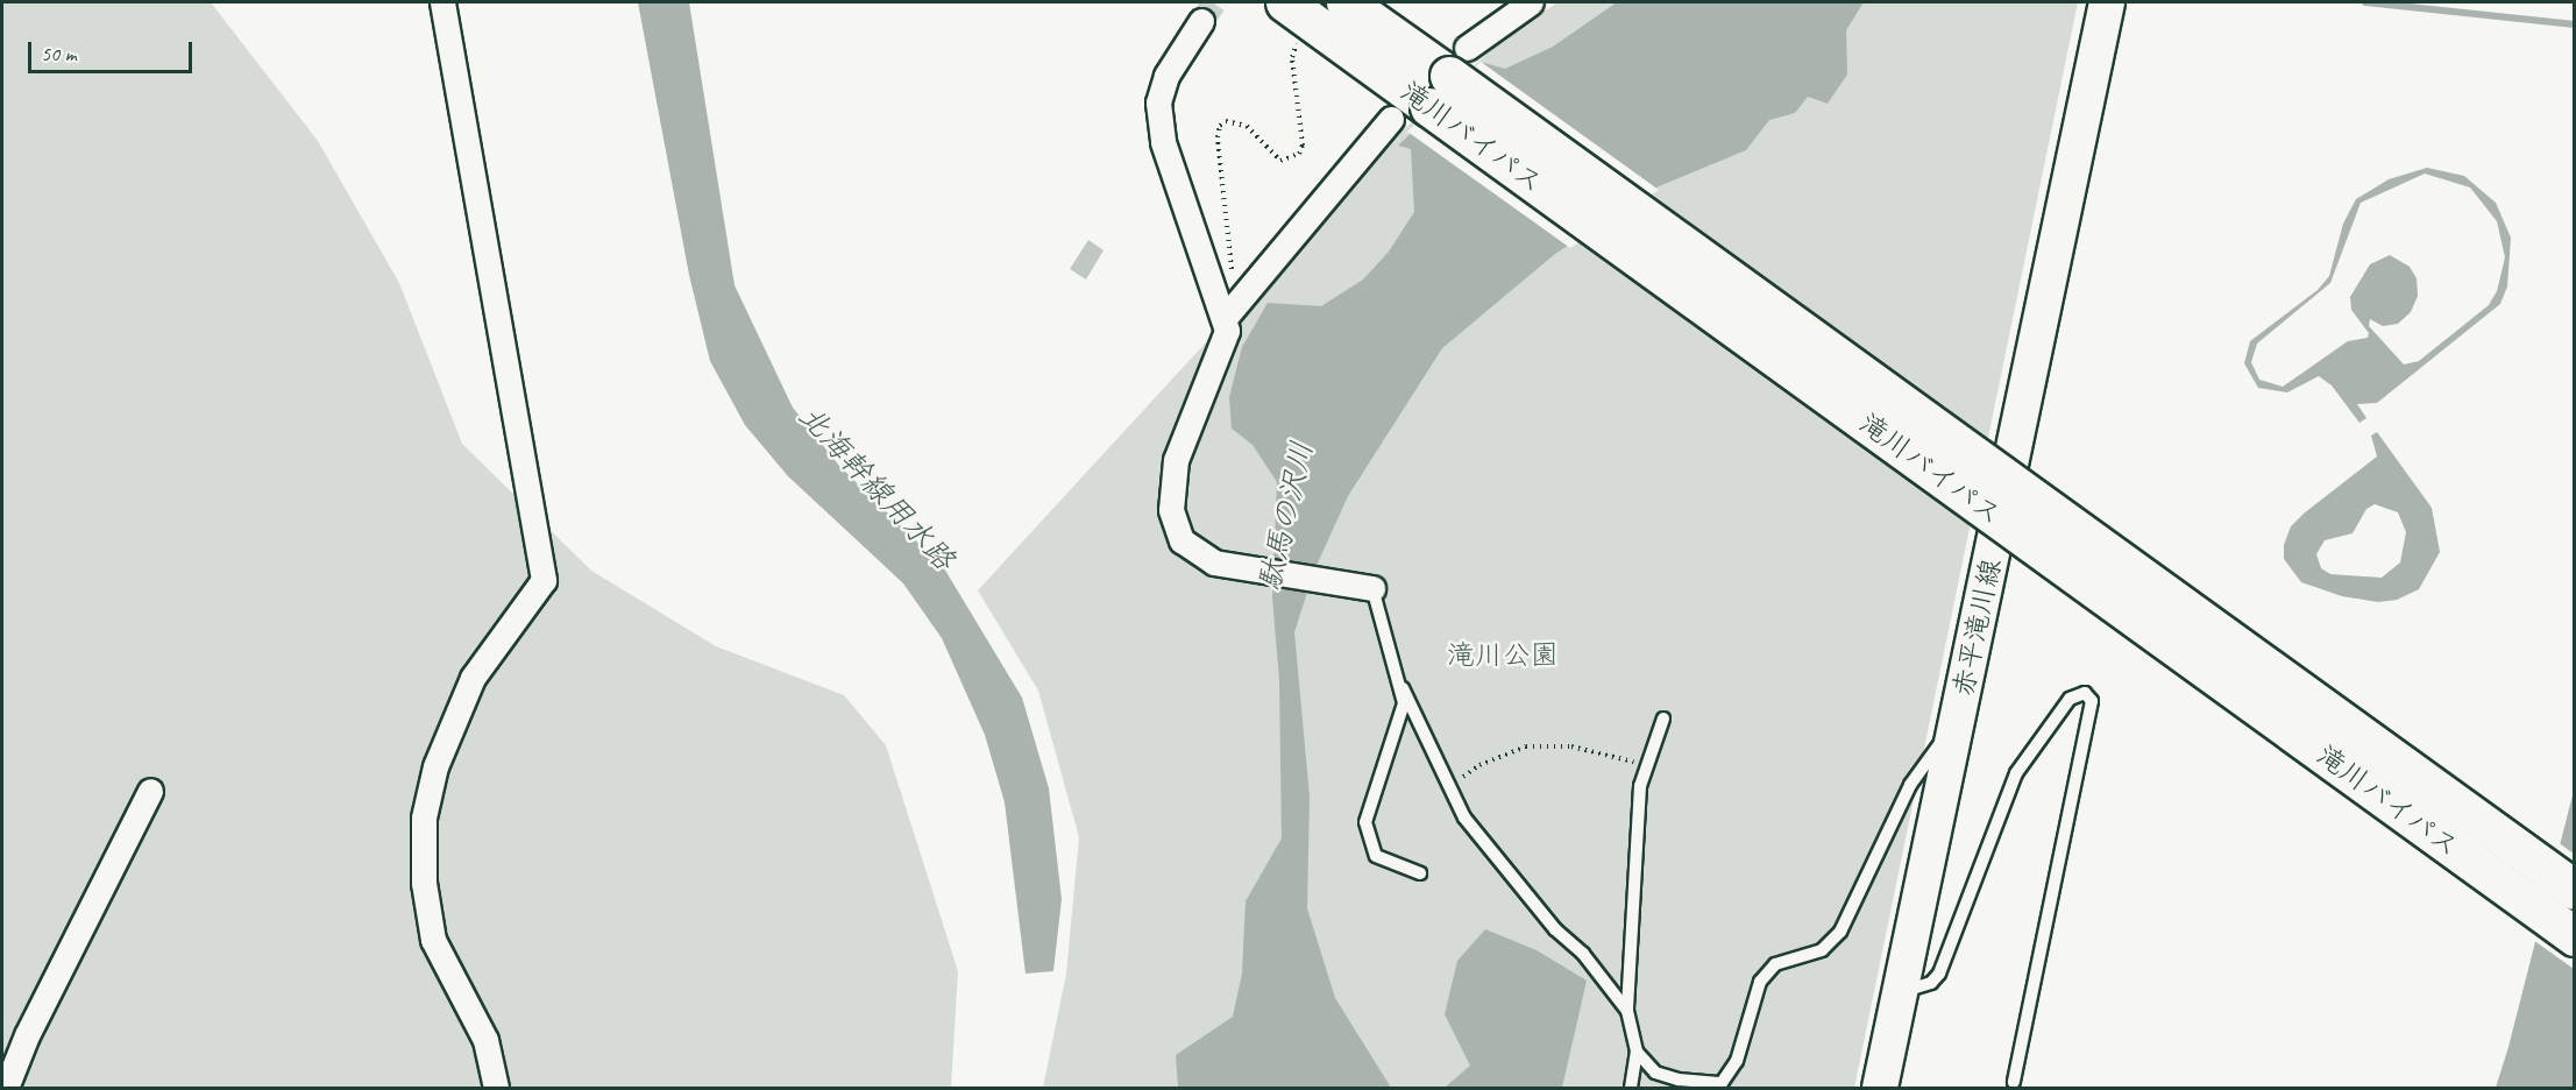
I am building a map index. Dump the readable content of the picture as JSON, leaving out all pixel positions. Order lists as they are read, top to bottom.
{
  "streets": {
    "highway": ["滝川バイパス"],
    "main road": ["赤平滝川線"]
  },
  "water": ["北海幹線用水路", "駄馬の沢川"],
  "parks": ["滝川公園"],
  "scale_bar": "50 m"
}
